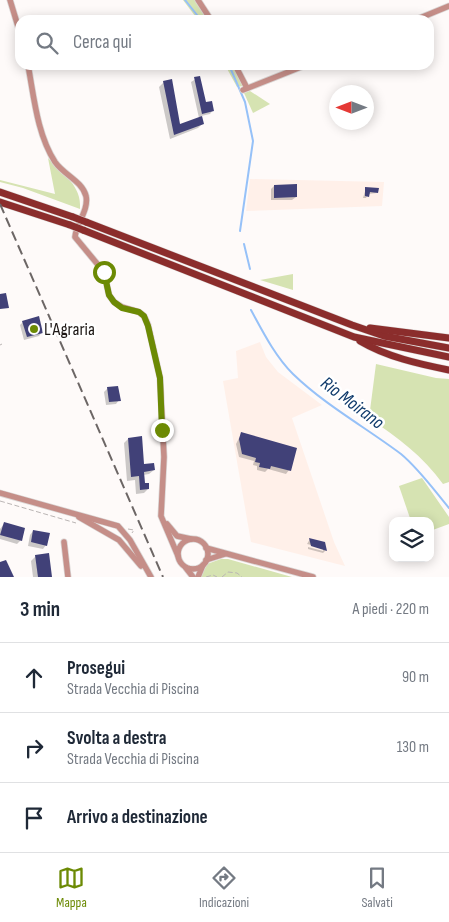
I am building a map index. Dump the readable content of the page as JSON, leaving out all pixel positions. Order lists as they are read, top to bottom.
{
  "water": ["Rio Moirano"],
  "places": ["L'Agraria"],
  "north": "left",
  "page": {
    "search": "Cerca qui",
    "heading": ["3 min", "A piedi · 220 m"],
    "list": [
      ["Prosegui", "Strada Vecchia di Piscina", "90 m"],
      ["Svolta a destra", "Strada Vecchia di Piscina", "130 m"],
      "Arrivo a destinazione"
    ],
    "nav": ["Mappa", "Indicazioni", "Salvati"]
  }
}
